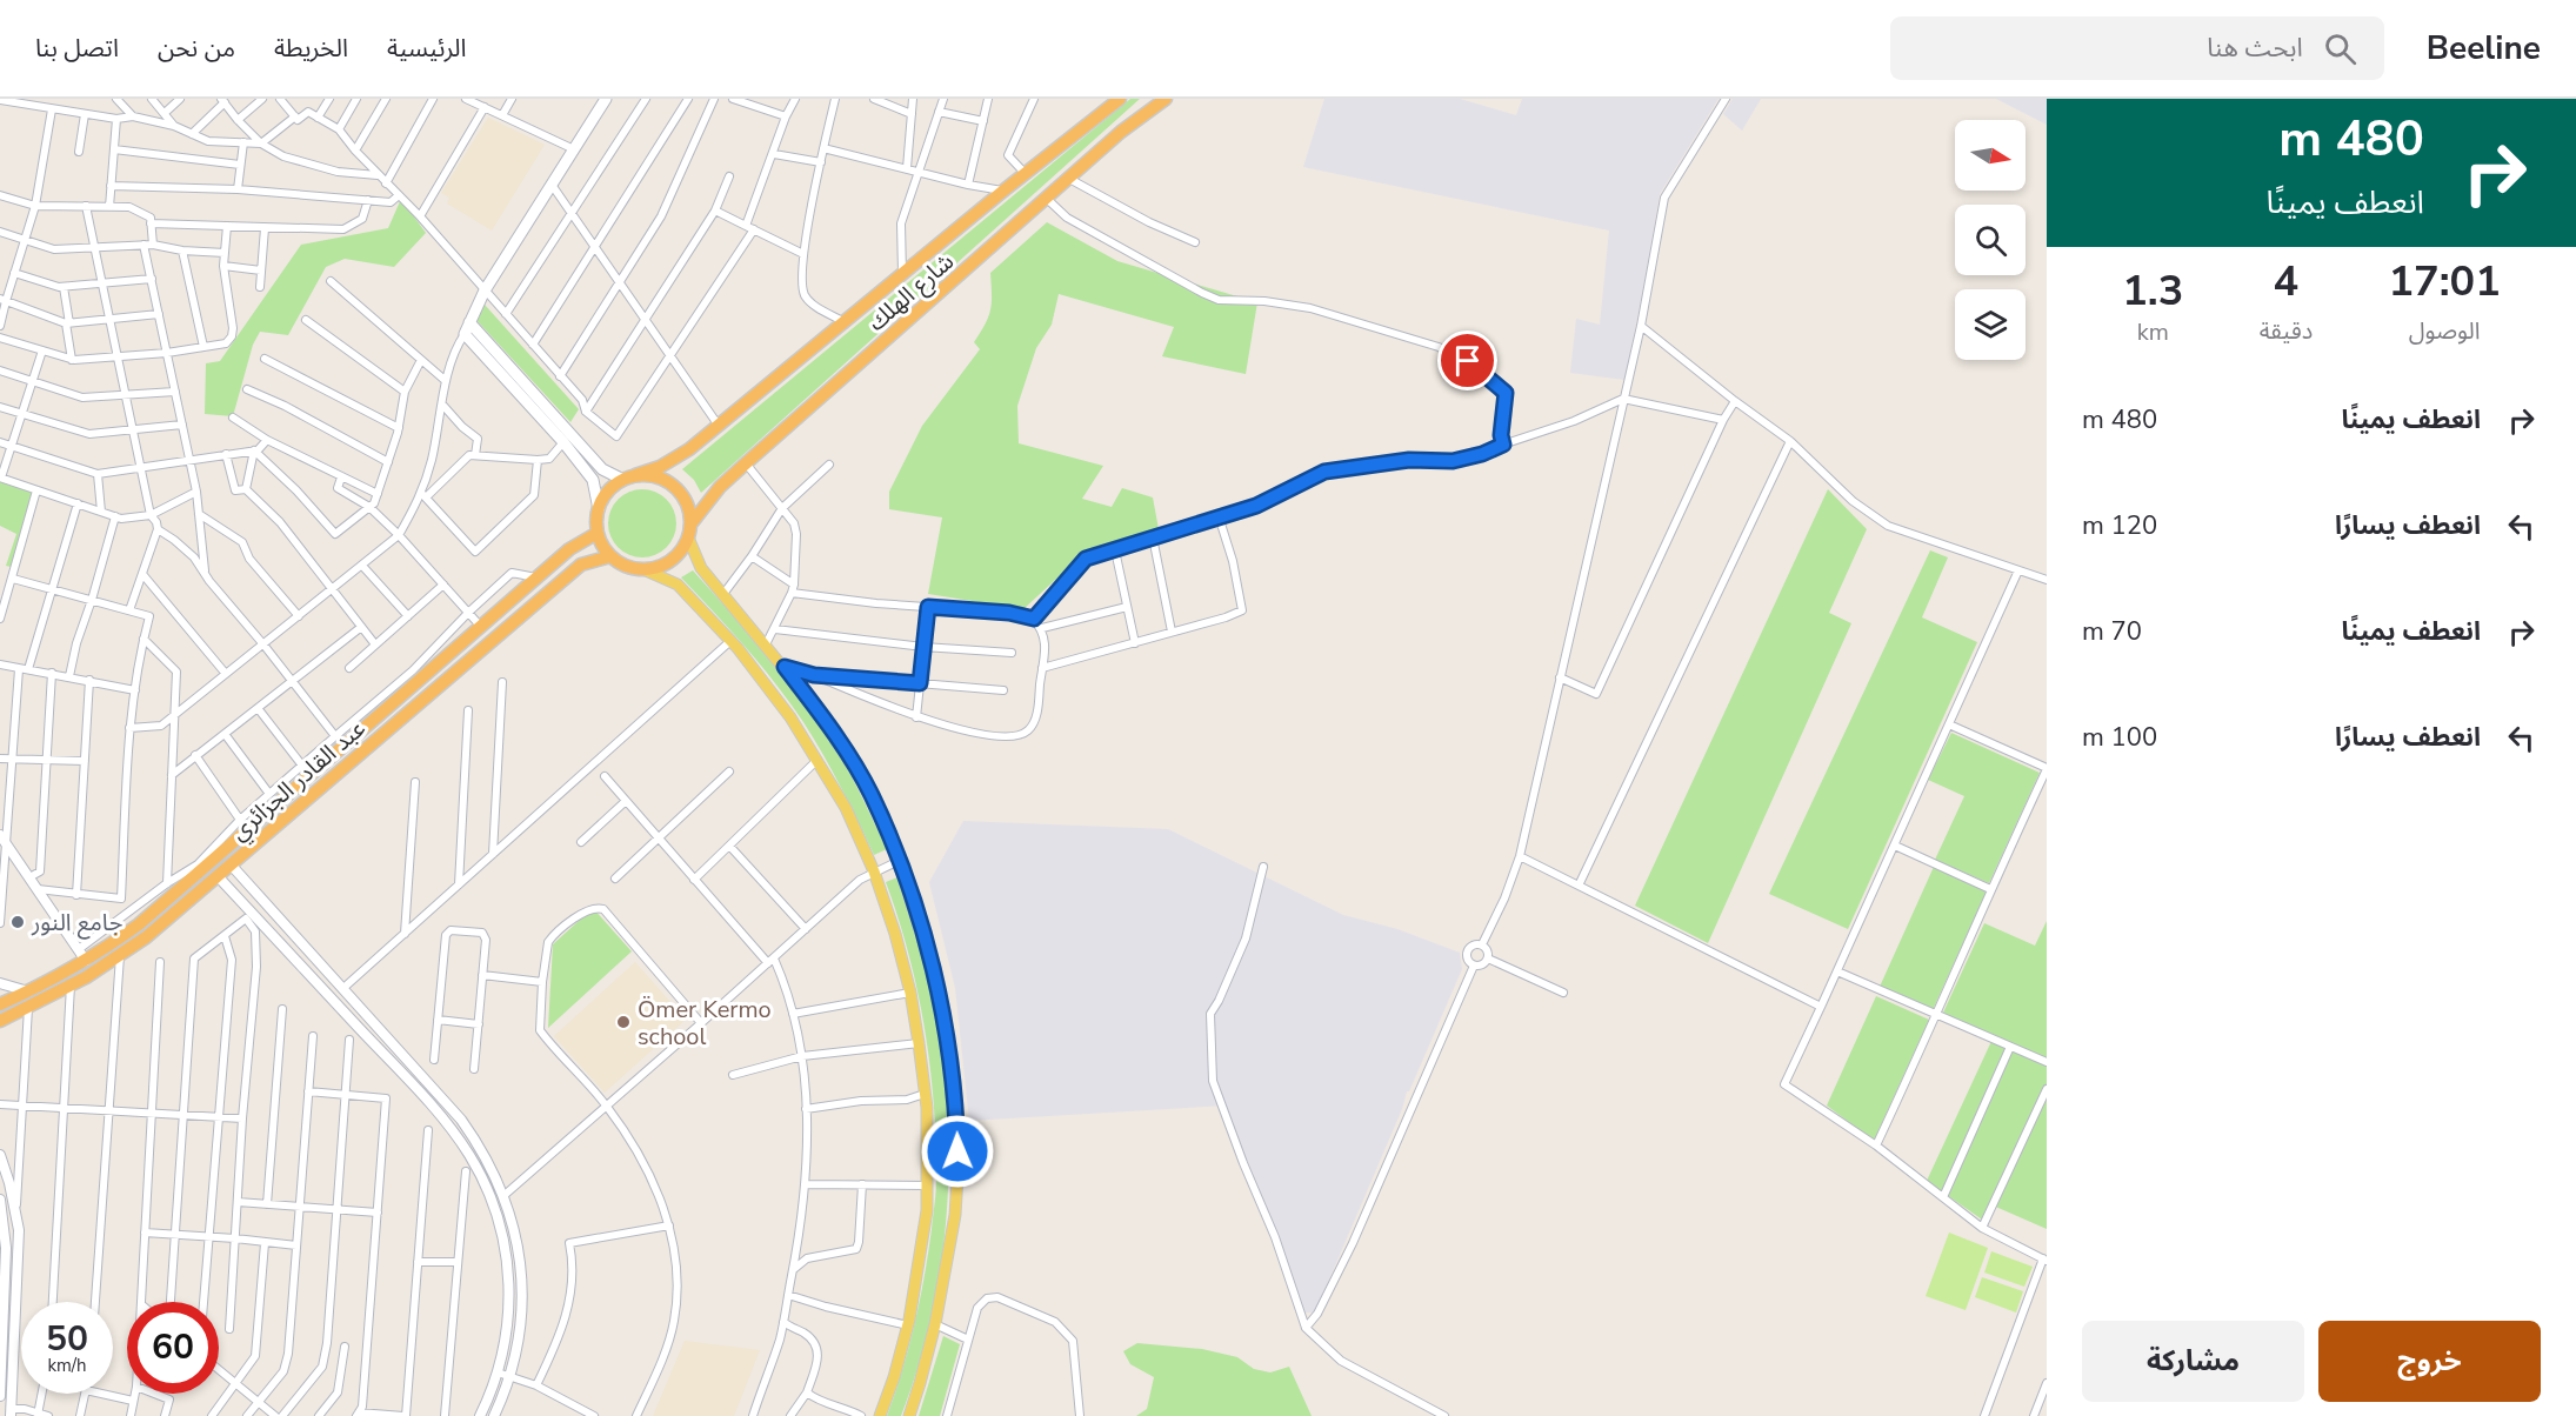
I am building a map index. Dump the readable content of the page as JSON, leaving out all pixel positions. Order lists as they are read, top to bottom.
{
  "streets": {
    "highway": ["شارع الهلك", "عبد القادر الجزائري"]
  },
  "crossings": [
    ["شارع الهلك", "عبد القادر الجزائري"]
  ],
  "places": ["جامع النور", "Ömer Kermo school"],
  "north": "right",
  "page": {
    "header": "Beeline",
    "search": "ابحث هنا",
    "nav": [
      "الرئيسية",
      "الخريطة",
      "من نحن",
      "اتصل بنا"
    ],
    "turn": ["480 m", "انعطف يمينًا"],
    "eta": [
      "17:01",
      "الوصول",
      "4",
      "دقيقة",
      "1.3",
      "km"
    ],
    "list": [
      {
        "name": "انعطف يمينًا",
        "value": "480 m"
      },
      {
        "name": "انعطف يسارًا",
        "value": "120 m"
      },
      {
        "name": "انعطف يمينًا",
        "value": "70 m"
      },
      {
        "name": "انعطف يسارًا",
        "value": "100 m"
      }
    ],
    "speed": "50 km/h",
    "limit": "60",
    "buttons": ["خروج", "مشاركة"]
  }
}
